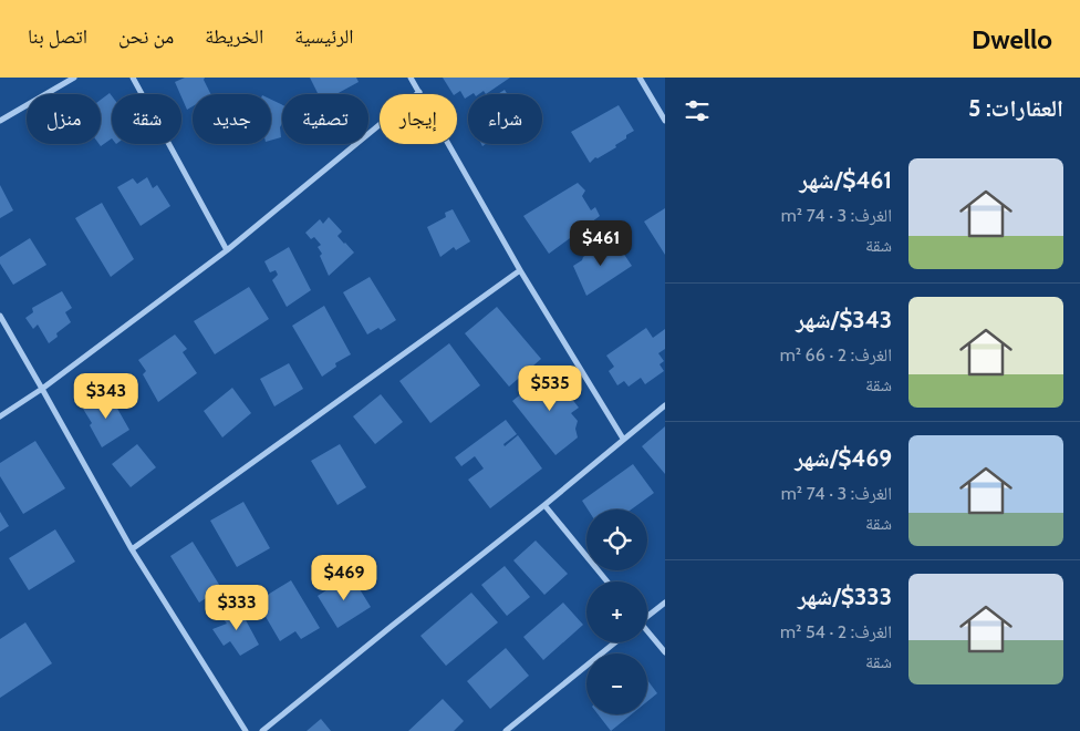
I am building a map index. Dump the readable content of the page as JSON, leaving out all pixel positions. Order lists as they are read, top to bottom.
{
  "page": {
    "header": "Dwello",
    "nav": [
      "الرئيسية",
      "الخريطة",
      "من نحن",
      "اتصل بنا"
    ],
    "heading": "العقارات: 5",
    "chip": [
      "شراء",
      "إيجار",
      "تصفية",
      "جديد",
      "شقة",
      "منزل"
    ],
    "list": [
      {
        "name": "$461/شهر",
        "note": "الغرف: 3 · 74 m² · شقة"
      },
      {
        "name": "$343/شهر",
        "note": "الغرف: 2 · 66 m² · شقة"
      },
      {
        "name": "$469/شهر",
        "note": "الغرف: 3 · 74 m² · شقة"
      },
      {
        "name": "$333/شهر",
        "note": "الغرف: 2 · 54 m² · شقة"
      }
    ],
    "price": [
      "$461",
      "$535",
      "$343",
      "$469",
      "$333"
    ],
    "map_buttons": ["+", "−"]
  }
}
